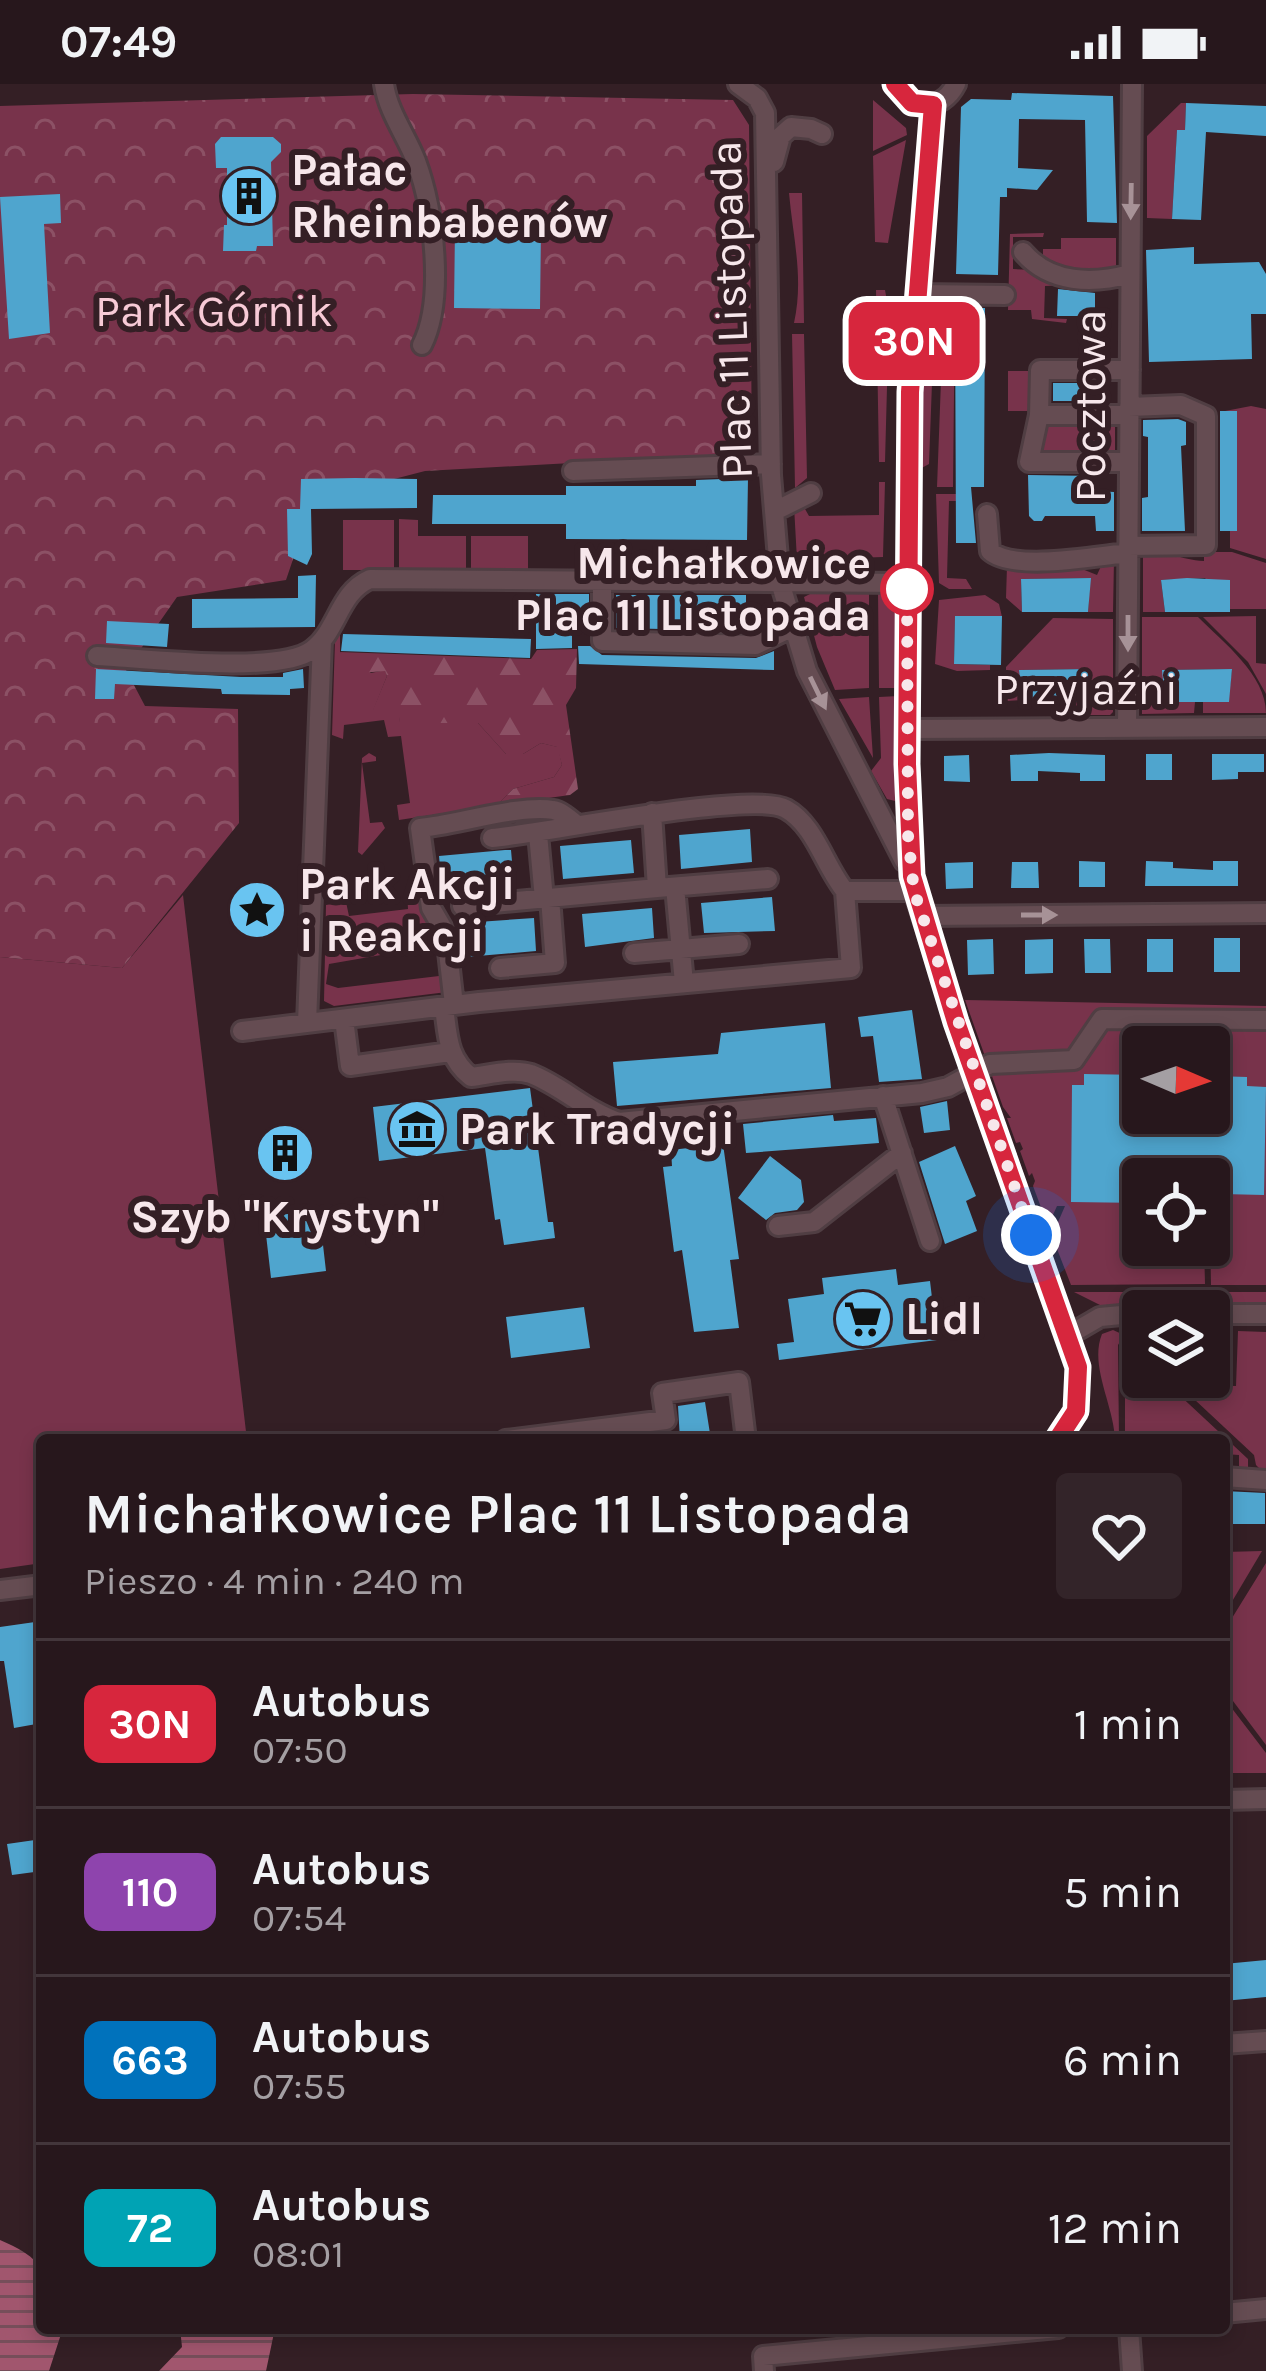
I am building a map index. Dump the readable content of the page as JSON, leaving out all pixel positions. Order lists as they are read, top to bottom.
{
  "streets": {
    "street": ["Plac 11 Listopada", "Pocztowa", "Przyjaźni"]
  },
  "crossings": [
    ["Pocztowa", "Przyjaźni"]
  ],
  "one_way": ["Pocztowa"],
  "parks": ["Park Górnik"],
  "places": {
    "building": ["Pałac Rheinbabenów", "Szyb \"Krystyn\""],
    "other": ["Michałkowice Plac 11 Listopada"],
    "place": ["Park Akcji i Reakcji"],
    "museum": ["Park Tradycji"],
    "supermarket": ["Lidl"]
  },
  "lines": ["bus line 30N"],
  "north": "right",
  "page": {
    "status": "07:49",
    "on_map": "30N",
    "heading": ["Michałkowice Plac 11 Listopada", "Pieszo · 4 min · 240 m"],
    "list": [
      {
        "mark": "30N",
        "name": "Autobus",
        "note": "07:50",
        "value": "1 min"
      },
      {
        "mark": "110",
        "name": "Autobus",
        "note": "07:54",
        "value": "5 min"
      },
      {
        "mark": "663",
        "name": "Autobus",
        "note": "07:55",
        "value": "6 min"
      },
      {
        "mark": "72",
        "name": "Autobus",
        "note": "08:01",
        "value": "12 min"
      }
    ]
  }
}
